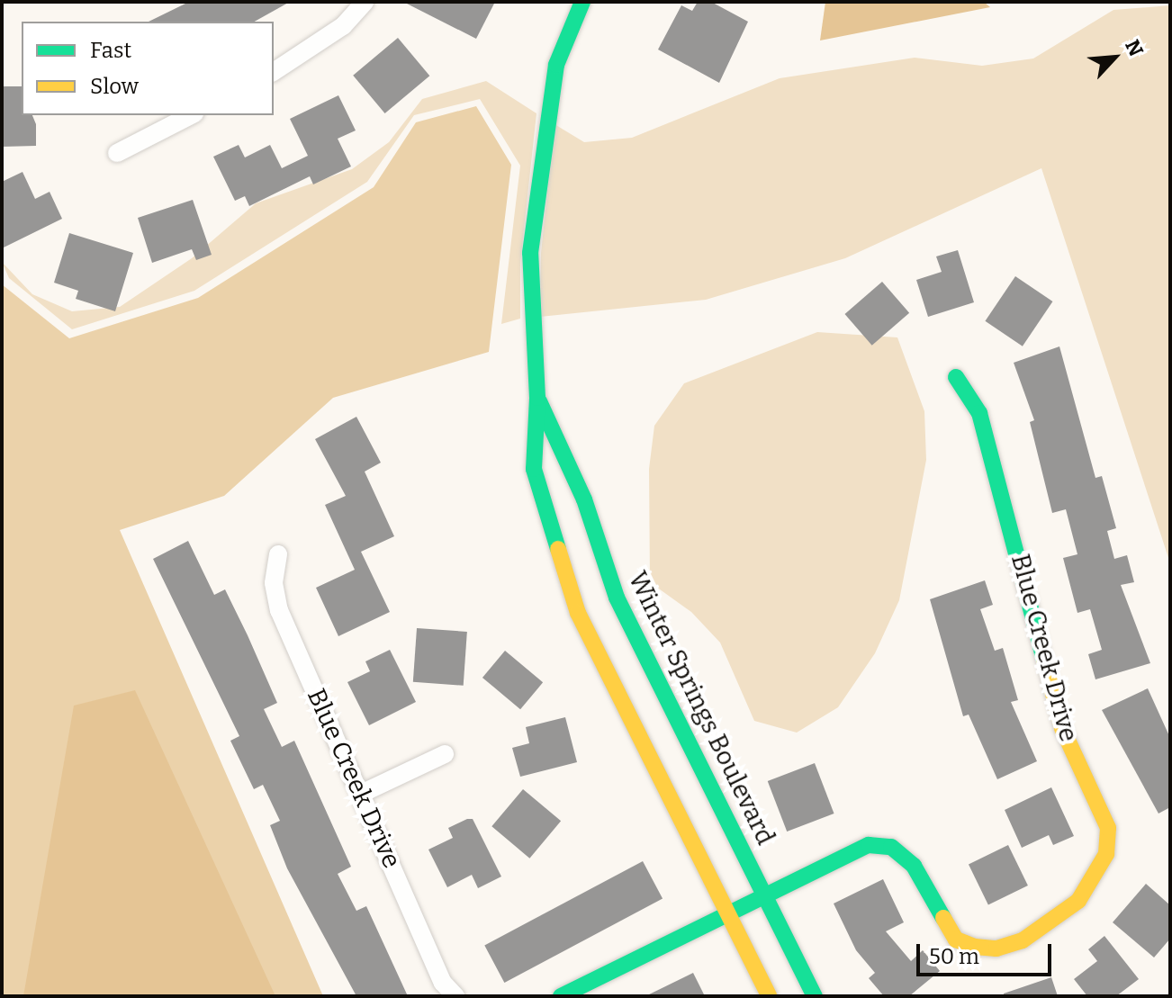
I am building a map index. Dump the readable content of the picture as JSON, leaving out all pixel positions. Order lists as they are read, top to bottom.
{
  "streets": {
    "street": ["Blue Creek Drive", "Winter Springs Boulevard"]
  },
  "crossings": [
    ["Blue Creek Drive", "Winter Springs Boulevard"]
  ],
  "legend": ["Fast", "Slow"],
  "scale_bar": "50 m",
  "north": "top right"
}
